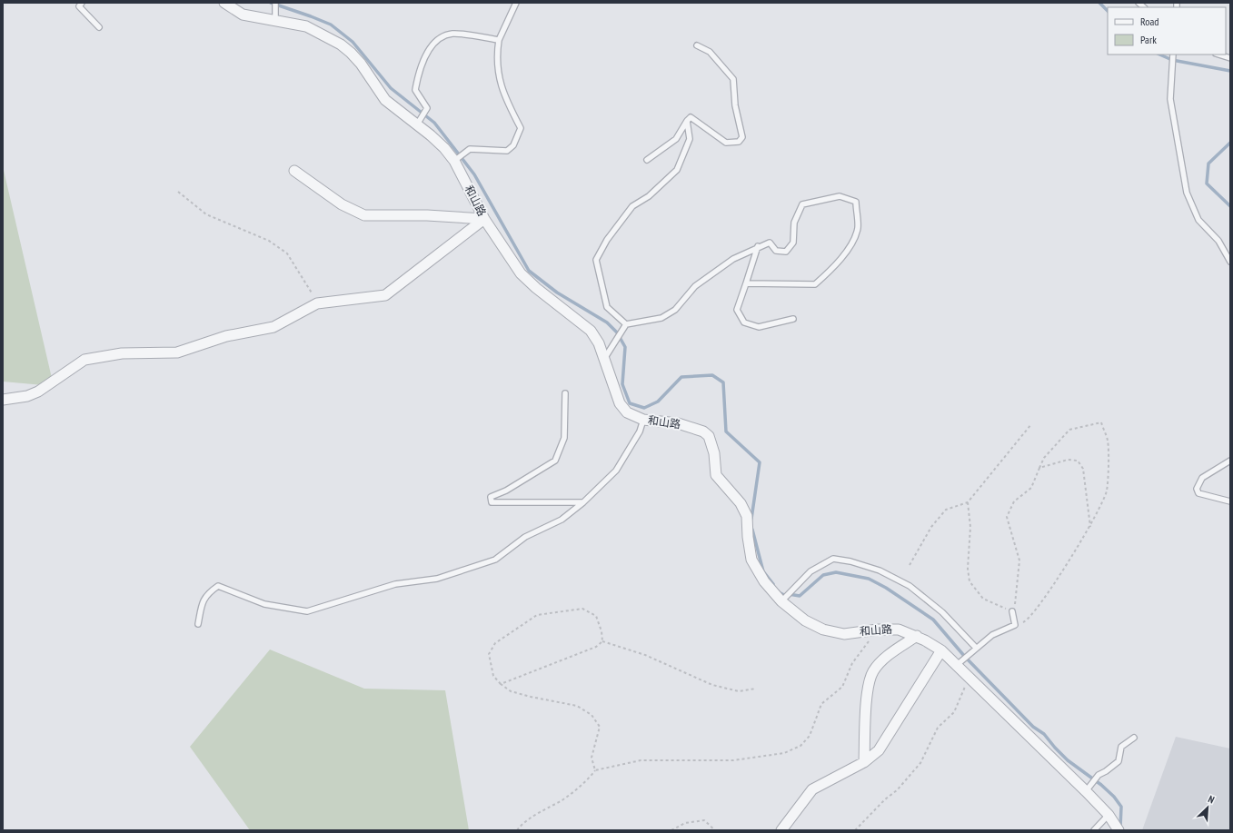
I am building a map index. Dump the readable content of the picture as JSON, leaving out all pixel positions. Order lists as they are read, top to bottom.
{
  "streets": {
    "street": ["和山路"]
  },
  "legend": ["Road", "Park"],
  "north": "top right"
}
